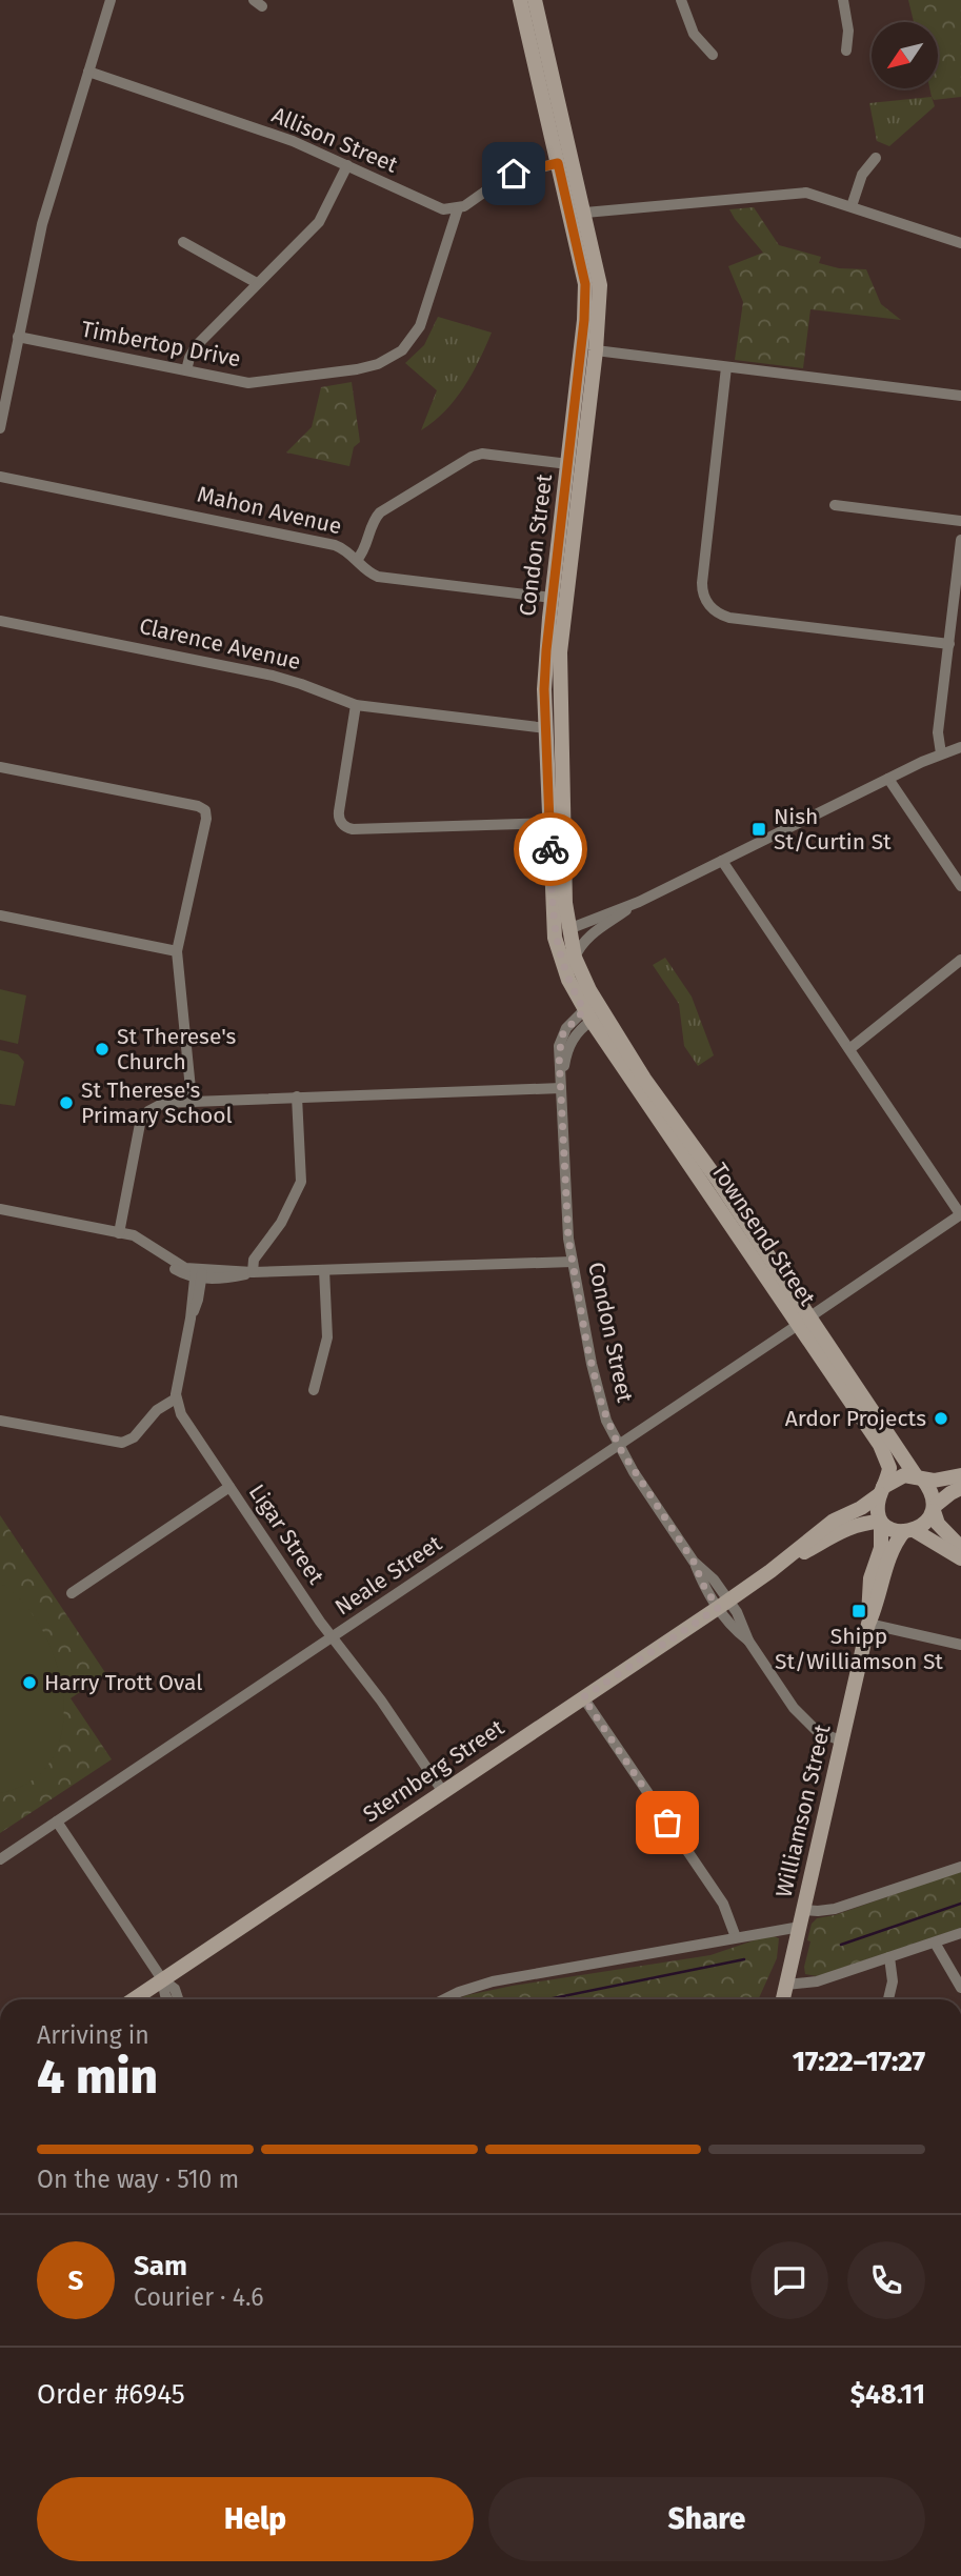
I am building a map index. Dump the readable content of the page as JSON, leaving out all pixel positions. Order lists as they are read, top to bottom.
{
  "streets": {
    "main road": [
      "Condon Street",
      "Townsend Street",
      "Sternberg Street",
      "Williamson Street"
    ],
    "street": [
      "Allison Street",
      "Timbertop Drive",
      "Mahon Avenue",
      "Clarence Avenue",
      "Ligar Street",
      "Neale Street"
    ]
  },
  "crossings": [
    ["Allison Street", "Timbertop Drive"],
    ["Mahon Avenue", "Condon Street"],
    ["Condon Street", "Clarence Avenue"],
    ["Condon Street", "Townsend Street"],
    ["Condon Street", "Neale Street"],
    ["Condon Street", "Sternberg Street"],
    ["Condon Street", "Williamson Street"],
    ["Townsend Street", "Neale Street"],
    ["Townsend Street", "Sternberg Street"],
    ["Townsend Street", "Williamson Street"],
    ["Ligar Street", "Neale Street"],
    ["Ligar Street", "Sternberg Street"],
    ["Sternberg Street", "Williamson Street"]
  ],
  "places": {
    "transit": ["Nish St/Curtin St", "Shipp St/Williamson St"],
    "other": [
      "St Therese's Church",
      "St Therese's Primary School",
      "Ardor Projects",
      "Harry Trott Oval"
    ]
  },
  "north": "bottom left",
  "page": {
    "heading": ["4 min", "Arriving in", "17:22–17:27"],
    "panel": [
      "Sam",
      "Courier · 4.6",
      "Order #6945",
      "$48.11"
    ],
    "bar": "On the way · 510 m",
    "round": "S",
    "buttons": ["Help", "Share"]
  }
}
